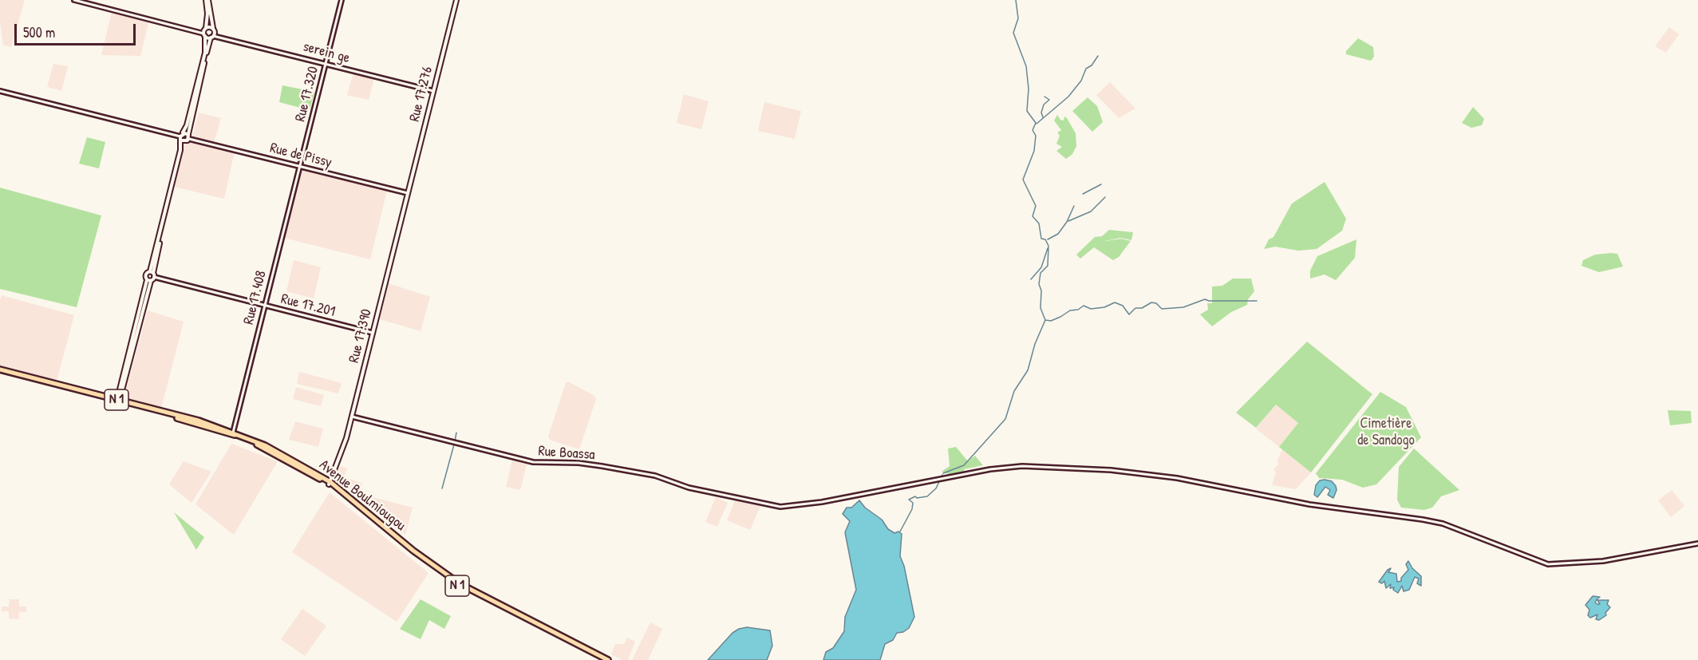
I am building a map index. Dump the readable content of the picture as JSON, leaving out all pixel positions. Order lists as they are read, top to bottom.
{
  "streets": {
    "highway": ["N 1", "Avenue Boulmiougou"],
    "main road": ["Rue 17.276", "Rue 17.390"],
    "street": [
      "serein ge",
      "Rue 17.320",
      "Rue de Pissy",
      "Rue 17.408",
      "Rue 17.201",
      "Rue Boassa"
    ]
  },
  "crossings": [
    ["serein ge", "Rue 17.320"],
    ["serein ge", "Rue 17.276"],
    ["Rue 17.320", "Rue de Pissy"],
    ["Rue 17.320", "Rue 17.408"],
    ["Rue 17.276", "Rue de Pissy"],
    ["Rue 17.276", "Rue 17.390"],
    ["Rue de Pissy", "Rue 17.408"],
    ["Rue de Pissy", "Rue 17.390"],
    ["Rue 17.408", "Rue 17.201"],
    ["Rue 17.408", "Avenue Boulmiougou"],
    ["Rue 17.201", "Rue 17.390"],
    ["Rue 17.390", "Rue Boassa"],
    ["Rue 17.390", "Avenue Boulmiougou"]
  ],
  "parks": ["Cimetière de Sandogo"],
  "scale_bar": "500 m"
}
